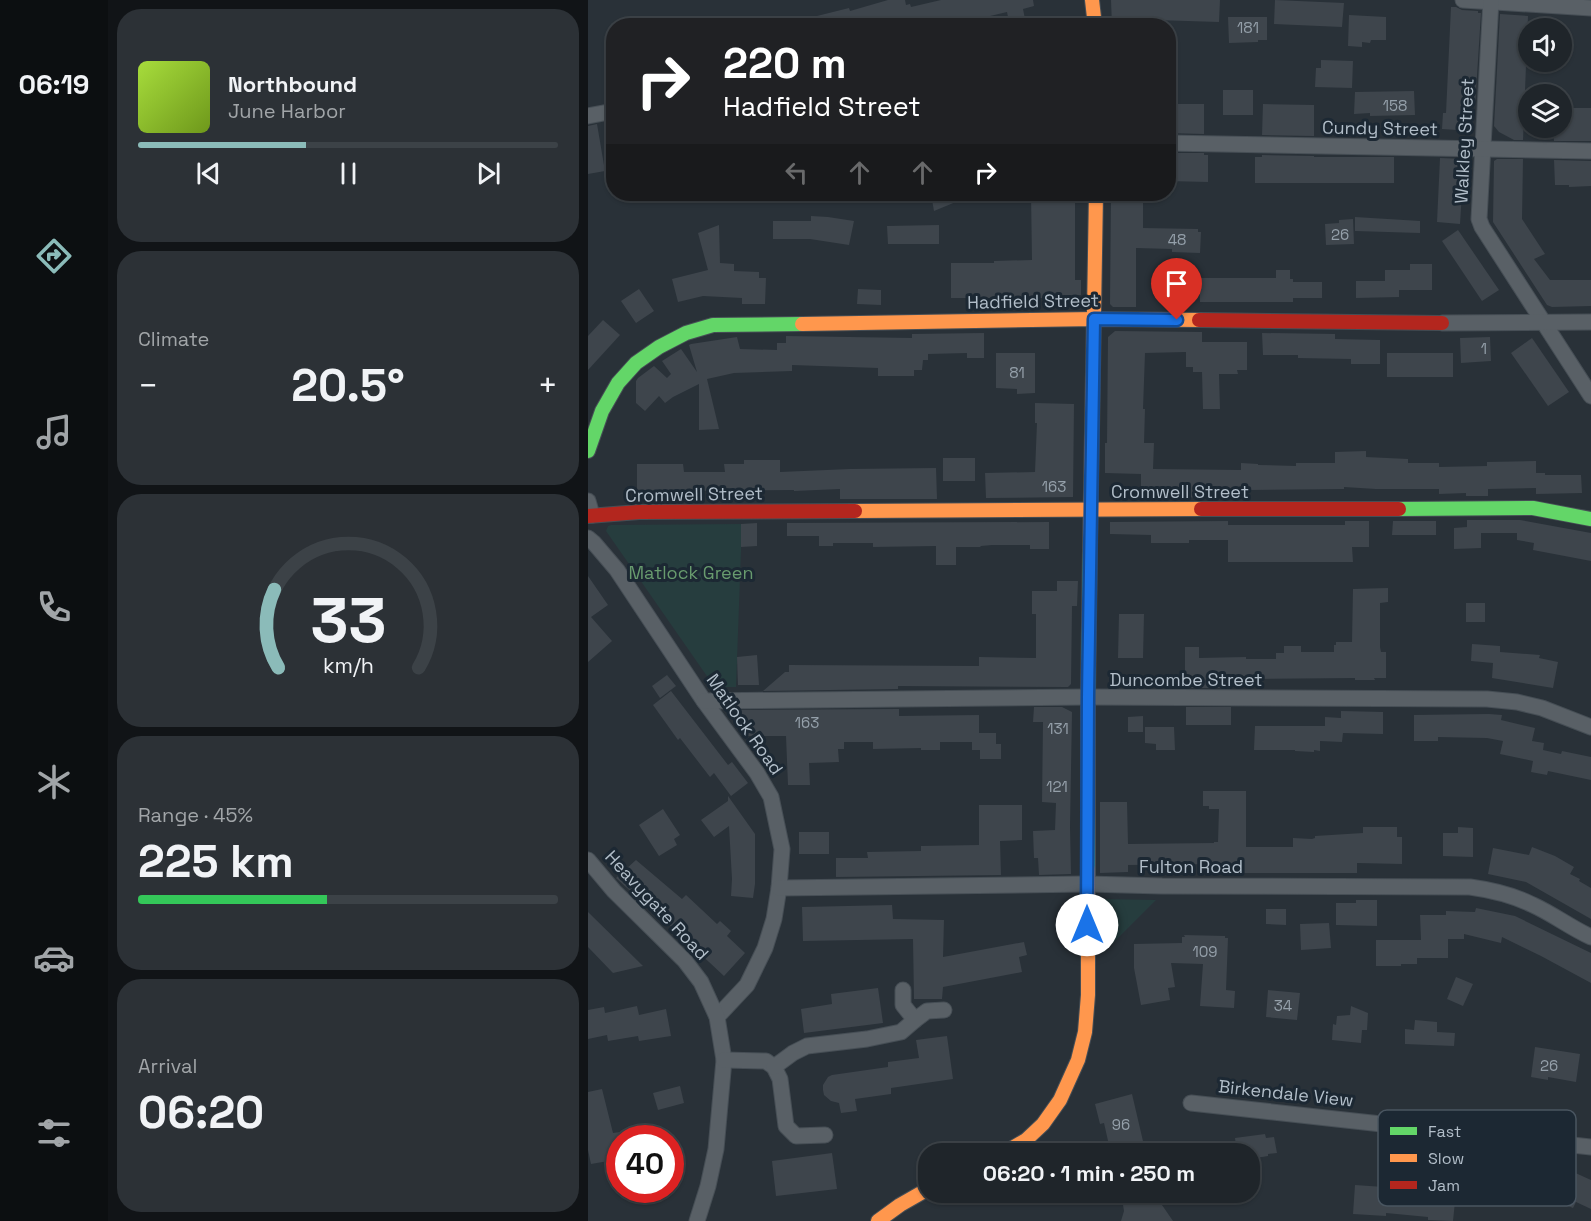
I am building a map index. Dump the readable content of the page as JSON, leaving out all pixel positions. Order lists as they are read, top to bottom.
{
  "streets": {
    "street": [
      "Cundy Street",
      "Walkley Street",
      "Hadfield Street",
      "Cromwell Street",
      "Duncombe Street",
      "Matlock Road",
      "Fulton Road",
      "Heavygate Road",
      "Birkendale View"
    ]
  },
  "crossings": [
    ["Cundy Street", "Walkley Street"],
    ["Walkley Street", "Hadfield Street"],
    ["Duncombe Street", "Matlock Road"],
    ["Matlock Road", "Fulton Road"],
    ["Matlock Road", "Heavygate Road"]
  ],
  "parks": ["Matlock Green"],
  "house_numbers": [
    "181",
    "158",
    "26",
    "48",
    "1",
    "81",
    "163",
    "163",
    "131",
    "121",
    "109",
    "34",
    "26",
    "96"
  ],
  "legend": ["Fast", "Slow", "Jam"],
  "page": {
    "tabs": "06:19",
    "turn": ["220 m", "Hadfield Street"],
    "song": ["Northbound", "June Harbor"],
    "tile": [
      "Climate",
      ["Range · 45%", "225 km"],
      ["Arrival", "06:20"]
    ],
    "heat": ["−", "20.5°", "+"],
    "limit": "40",
    "trip": "06:20 · 1 min · 250 m",
    "gauge": ["33", "km/h"]
  }
}
